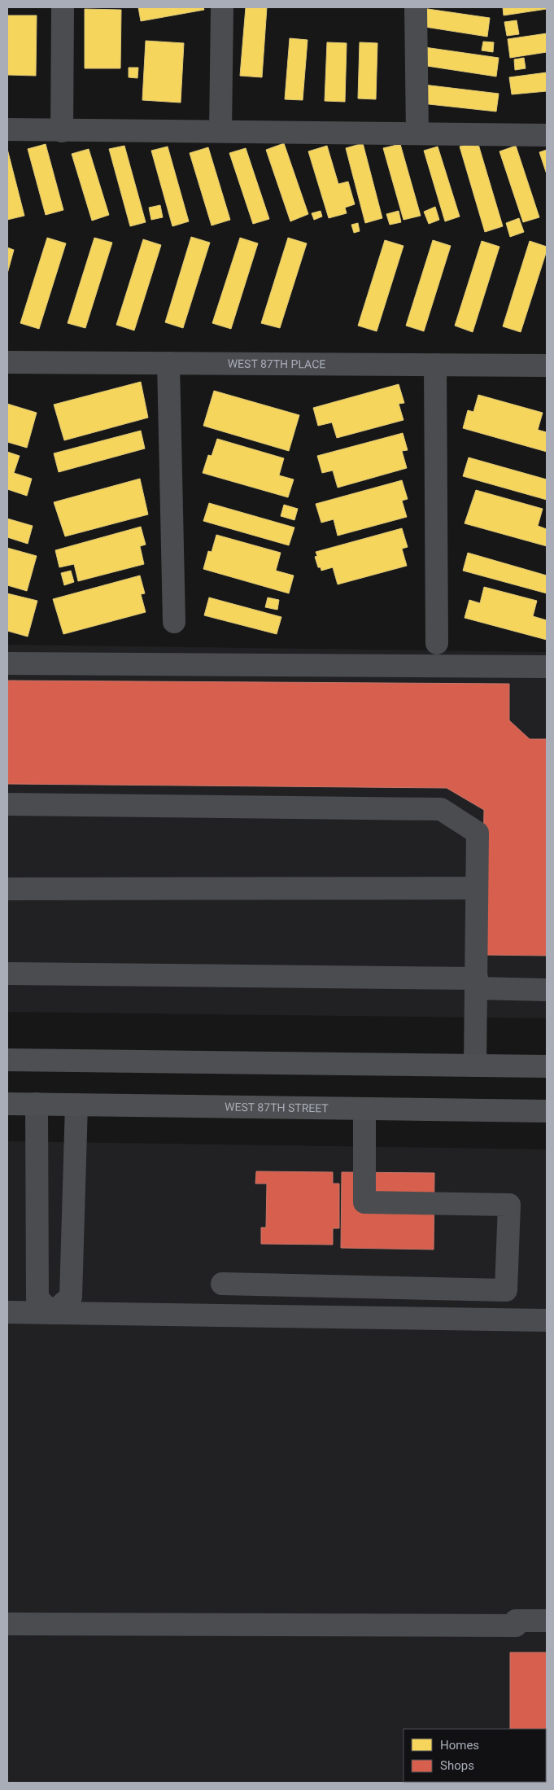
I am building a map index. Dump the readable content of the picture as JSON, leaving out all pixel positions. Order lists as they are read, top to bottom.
{
  "streets": {
    "main road": ["WEST 87TH STREET"],
    "street": ["WEST 87TH PLACE"]
  },
  "legend": ["Homes", "Shops"]
}
